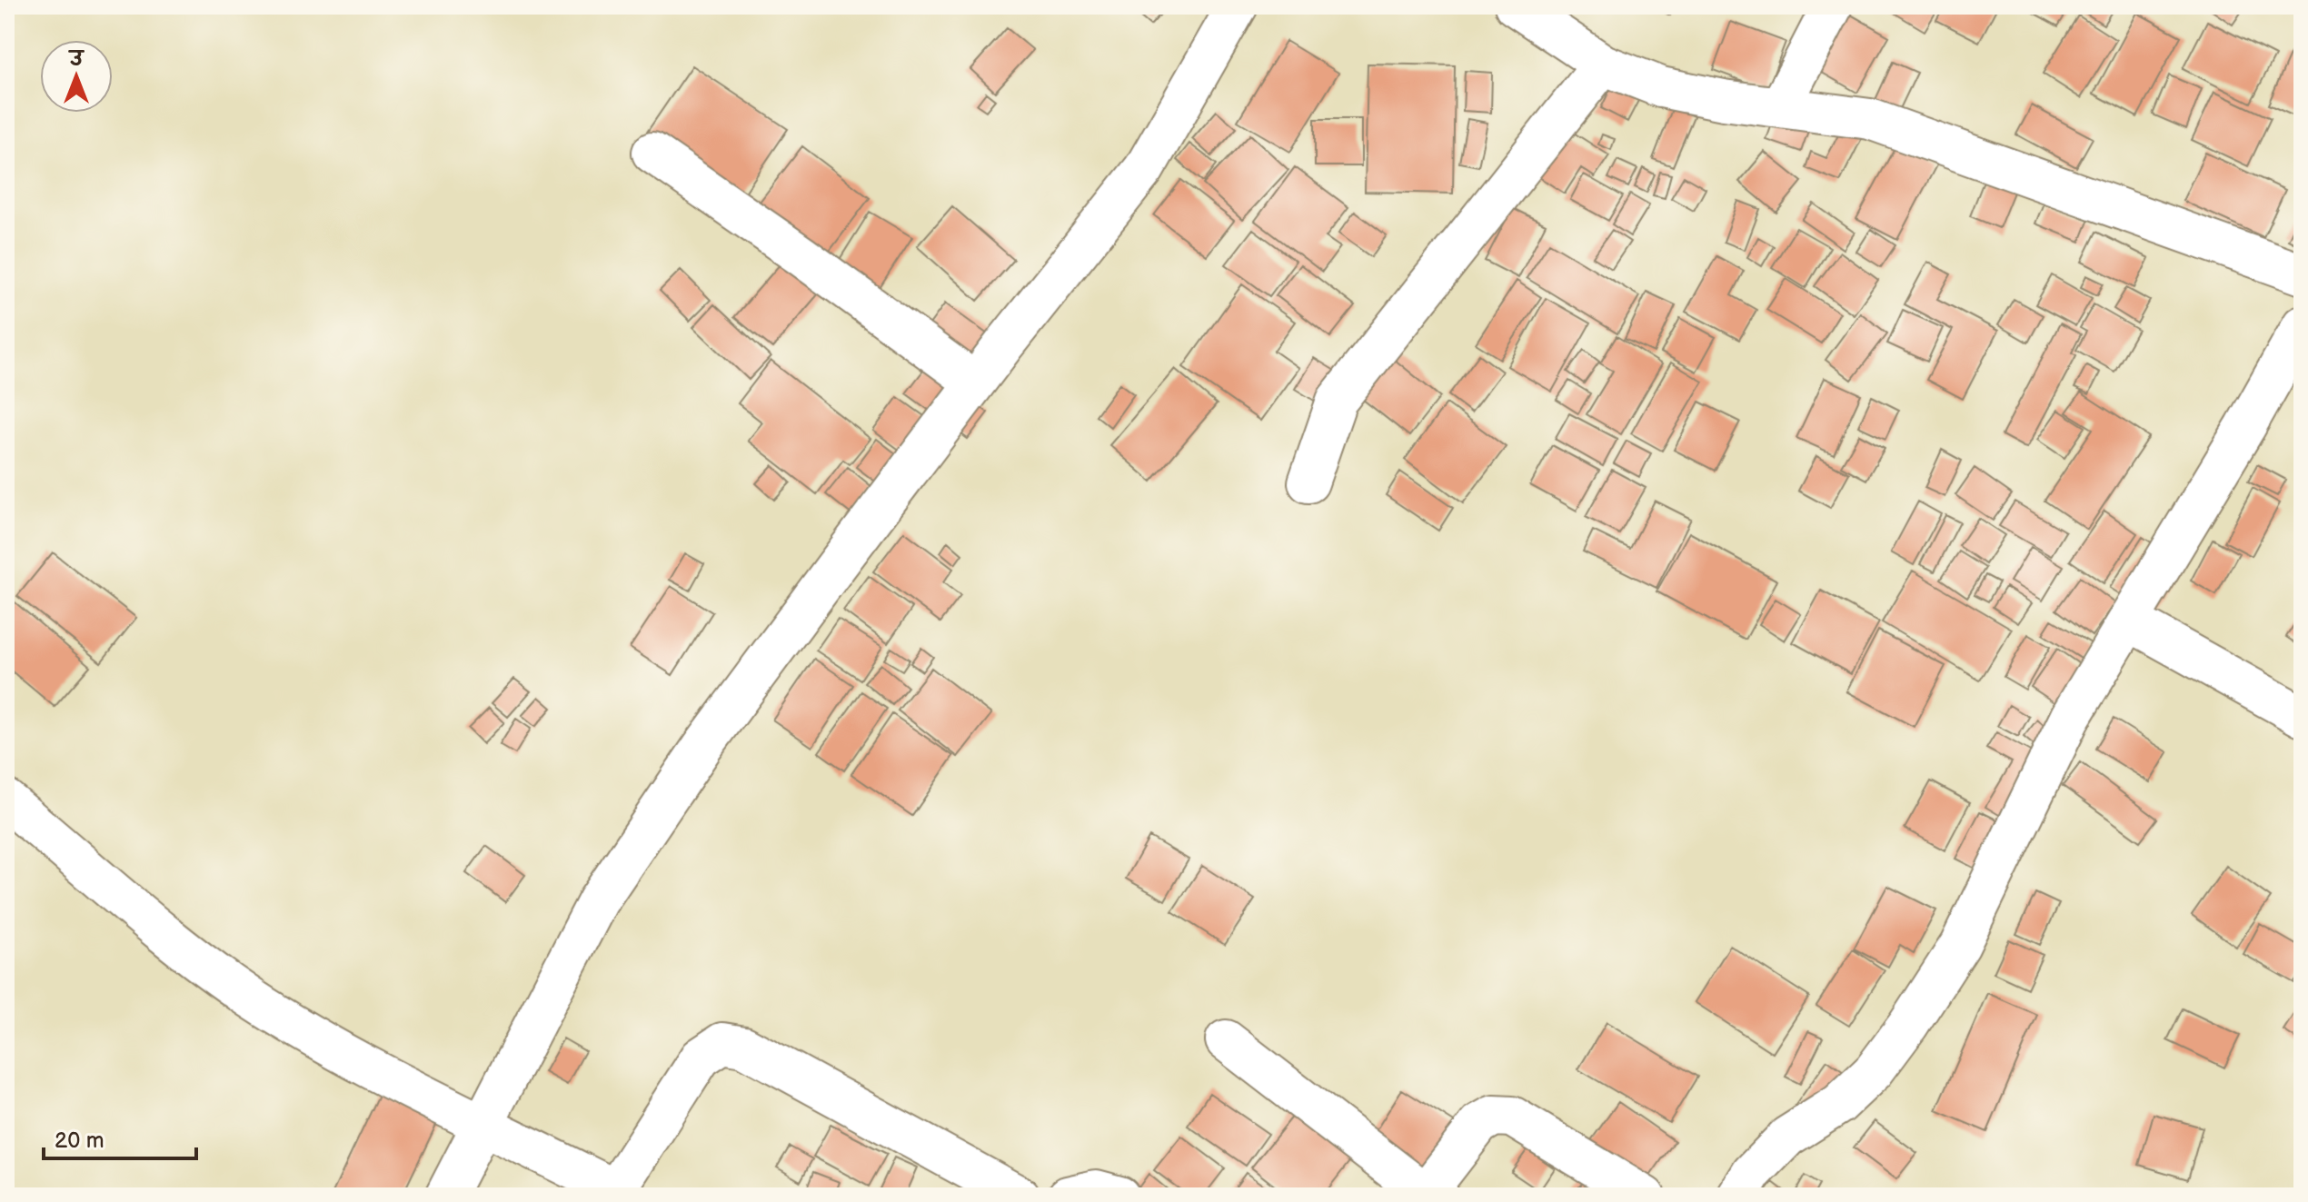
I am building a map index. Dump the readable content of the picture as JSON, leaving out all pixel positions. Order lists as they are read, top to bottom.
{
  "scale_bar": "20 m",
  "north": "top"
}
